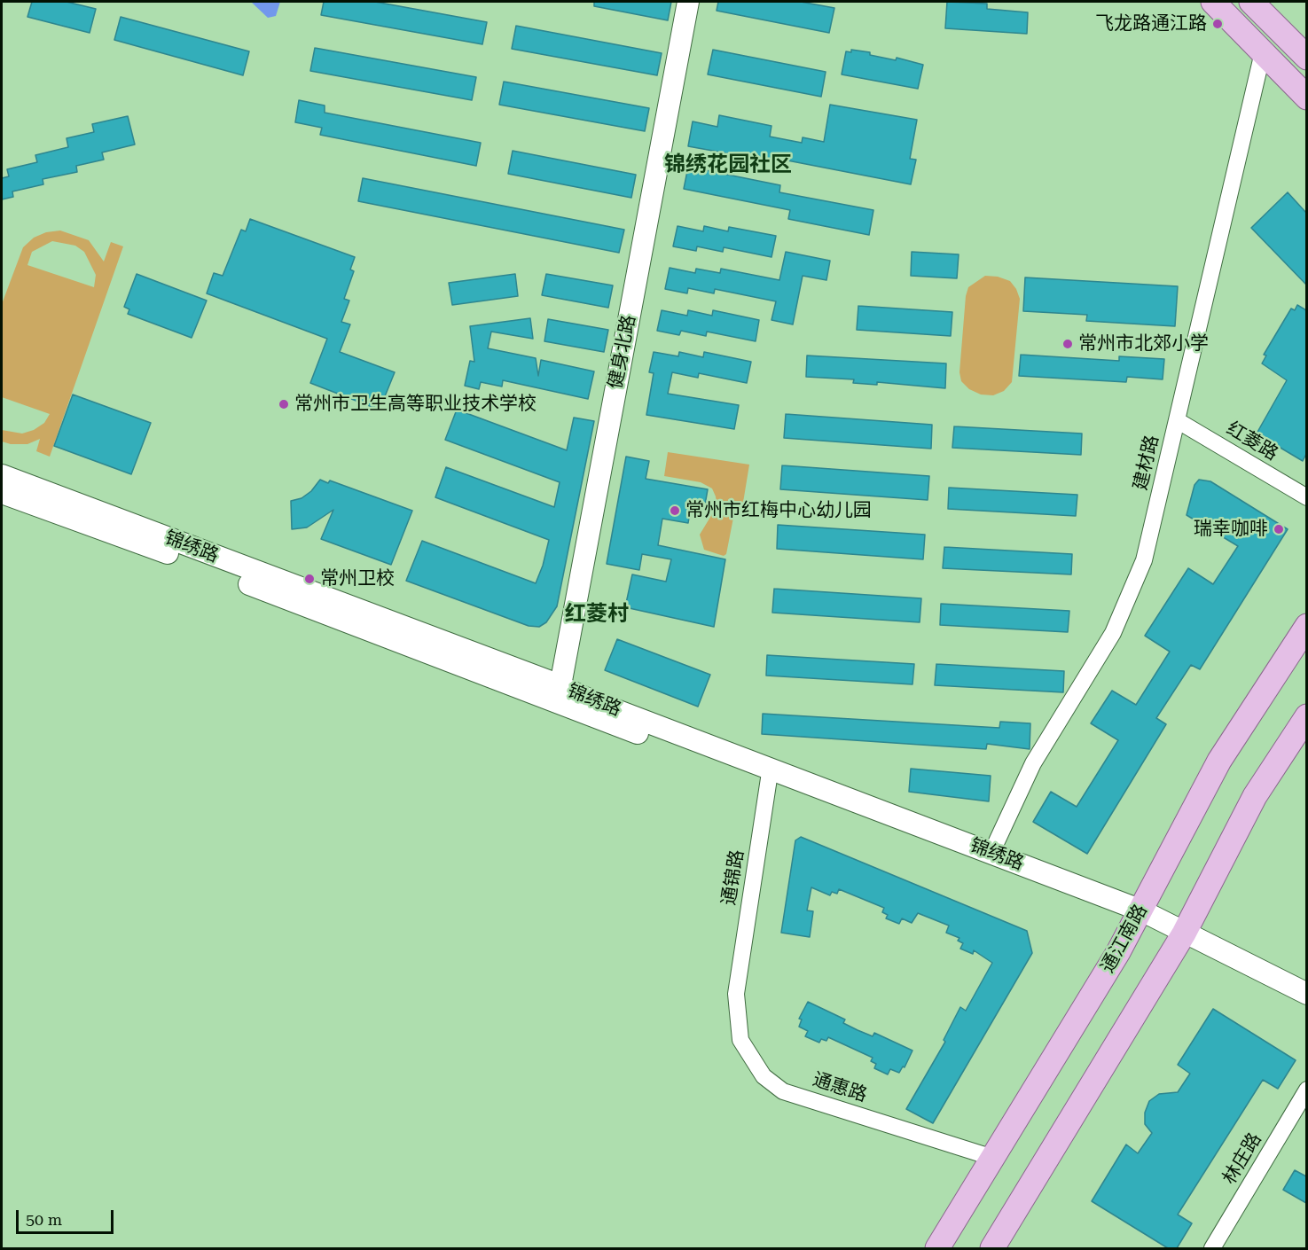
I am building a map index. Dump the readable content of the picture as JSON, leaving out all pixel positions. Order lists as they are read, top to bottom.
{
  "streets": {
    "main road": ["通江南路"],
    "street": [
      "健身北路",
      "红菱路",
      "建材路",
      "锦绣路",
      "通锦路",
      "通惠路",
      "林庄路"
    ]
  },
  "crossings": [
    ["健身北路", "锦绣路"],
    ["红菱路", "建材路"],
    ["建材路", "锦绣路"],
    ["锦绣路", "通锦路"],
    ["锦绣路", "通江南路"],
    ["通锦路", "通惠路"],
    ["通江南路", "通惠路"]
  ],
  "districts": ["锦绣花园社区", "红菱村"],
  "places": [
    "飞龙路通江路",
    "常州市北郊小学",
    "常州市卫生高等职业技术学校",
    "常州市红梅中心幼儿园",
    "瑞幸咖啡",
    "常州卫校"
  ],
  "scale_bar": "50 m"
}
